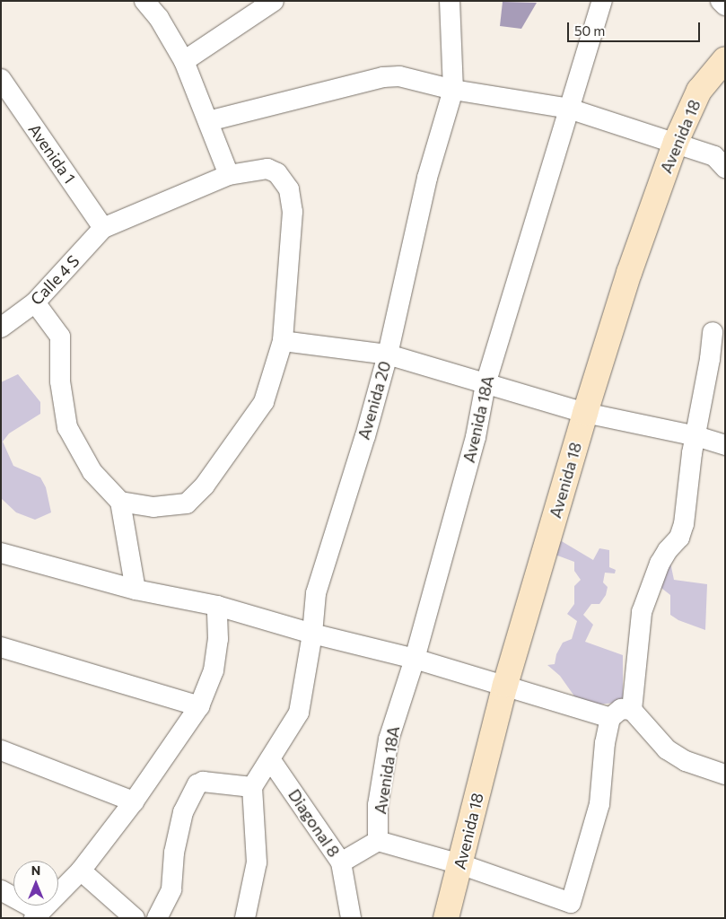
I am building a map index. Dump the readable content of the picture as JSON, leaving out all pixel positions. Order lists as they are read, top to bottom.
{
  "streets": {
    "street": [
      "Avenida 18",
      "Avenida 1",
      "Calle 4 S",
      "Avenida 20",
      "Avenida 18A",
      "Diagonal 8"
    ]
  },
  "crossings": [
    ["Avenida 1", "Calle 4 S"],
    ["Avenida 20", "Diagonal 8"]
  ],
  "scale_bar": "50 m",
  "north": "top"
}
